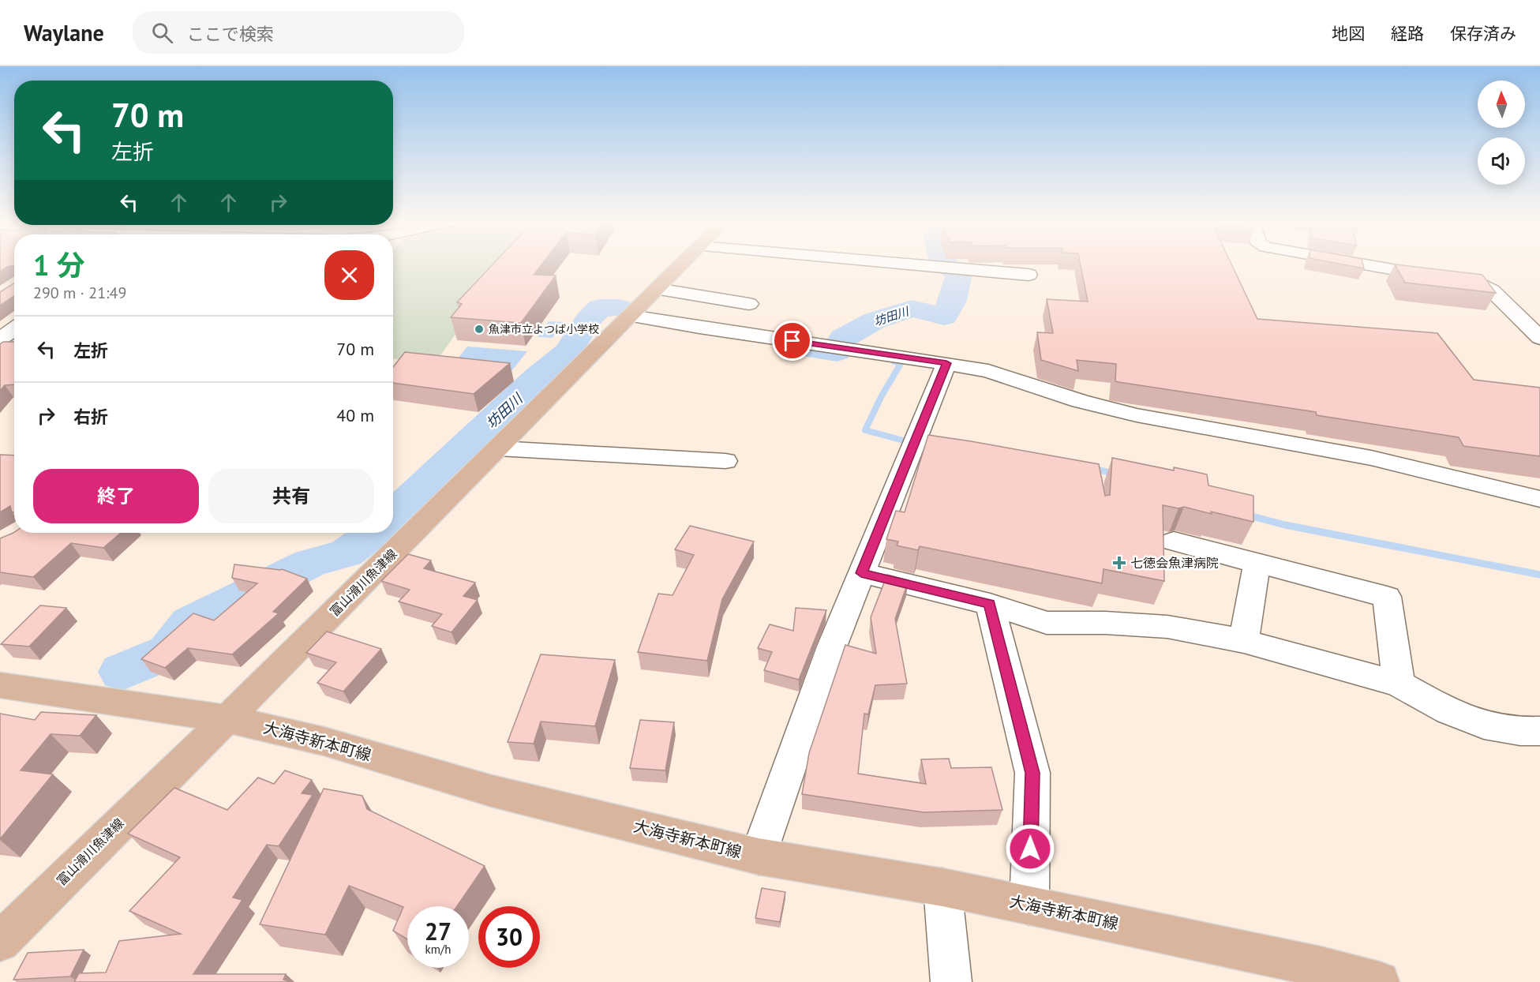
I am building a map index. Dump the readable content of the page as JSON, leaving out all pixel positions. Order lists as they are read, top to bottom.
{
  "streets": {
    "main road": ["富山滑川魚津線", "大海寺新本町線"]
  },
  "crossings": [
    ["富山滑川魚津線", "大海寺新本町線"]
  ],
  "water": ["坊田川"],
  "places": {
    "other": ["魚津市立よつば小学校"],
    "health": ["七徳会魚津病院"]
  },
  "north": "top",
  "page": {
    "header": "Waylane",
    "search": "ここで検索",
    "nav": ["地図", "経路", "保存済み"],
    "turn": ["70 m", "左折"],
    "heading": ["1 分", "290 m · 21:49"],
    "list": [
      {
        "name": "左折",
        "value": "70 m"
      },
      {
        "name": "右折",
        "value": "40 m"
      }
    ],
    "buttons": ["終了", "共有"],
    "speed": "27 km/h",
    "limit": "30"
  }
}
